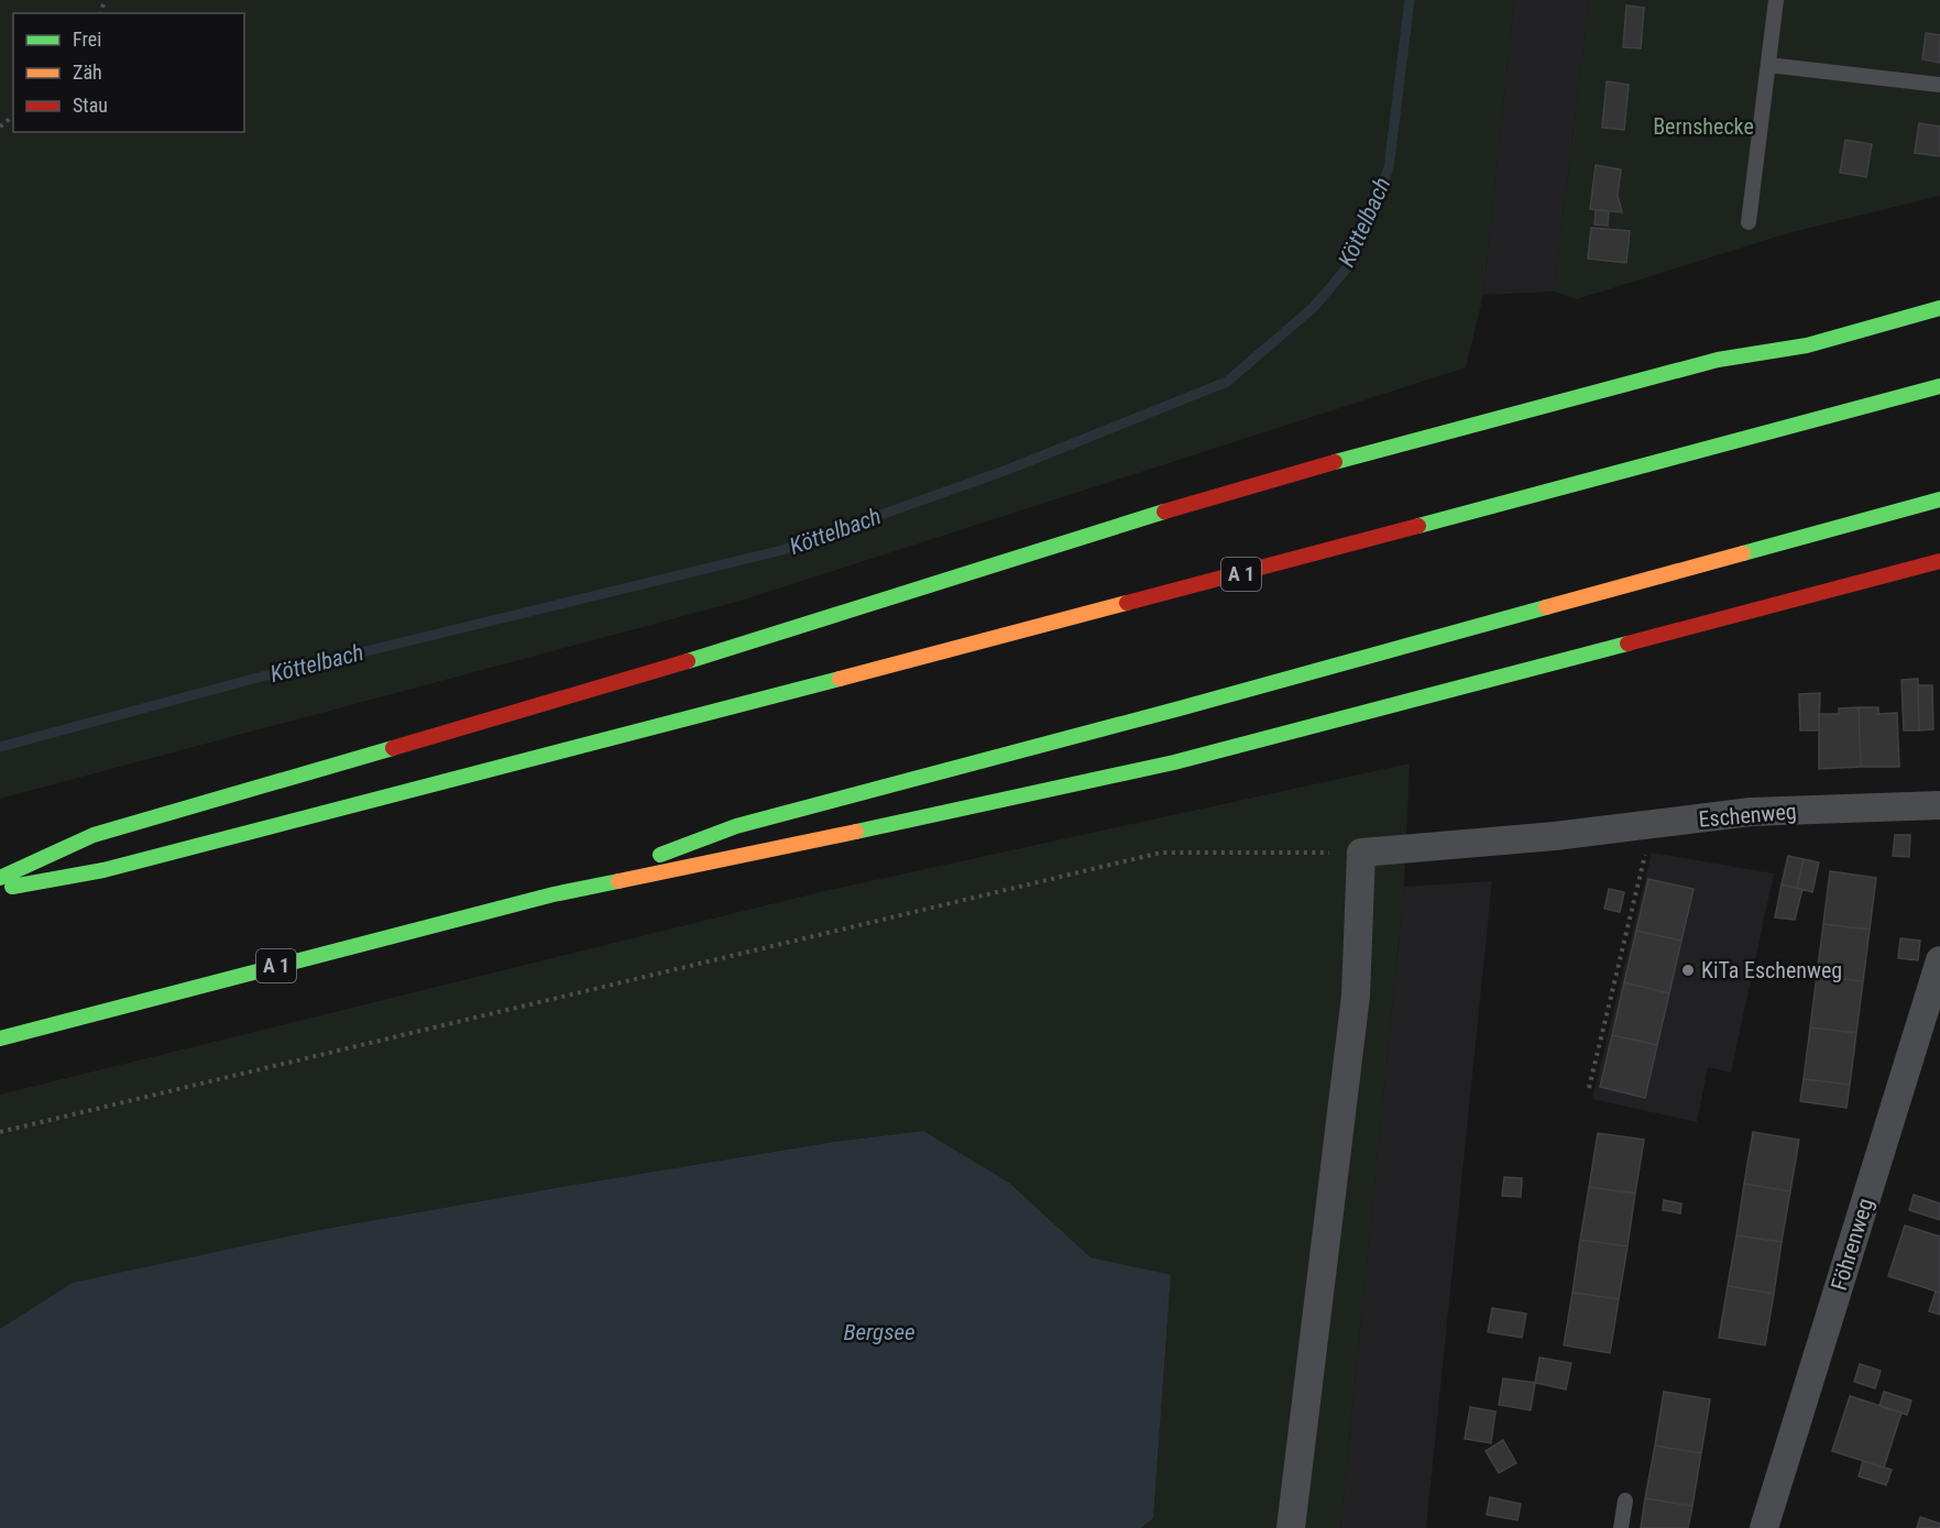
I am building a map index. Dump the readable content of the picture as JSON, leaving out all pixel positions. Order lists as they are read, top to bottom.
{
  "streets": {
    "highway": ["A 1"],
    "street": ["Eschenweg", "Föhrenweg"]
  },
  "water": ["Köttelbach", "Bergsee"],
  "parks": ["Bernshecke"],
  "places": ["KiTa Eschenweg"],
  "legend": ["Frei", "Zäh", "Stau"]
}
